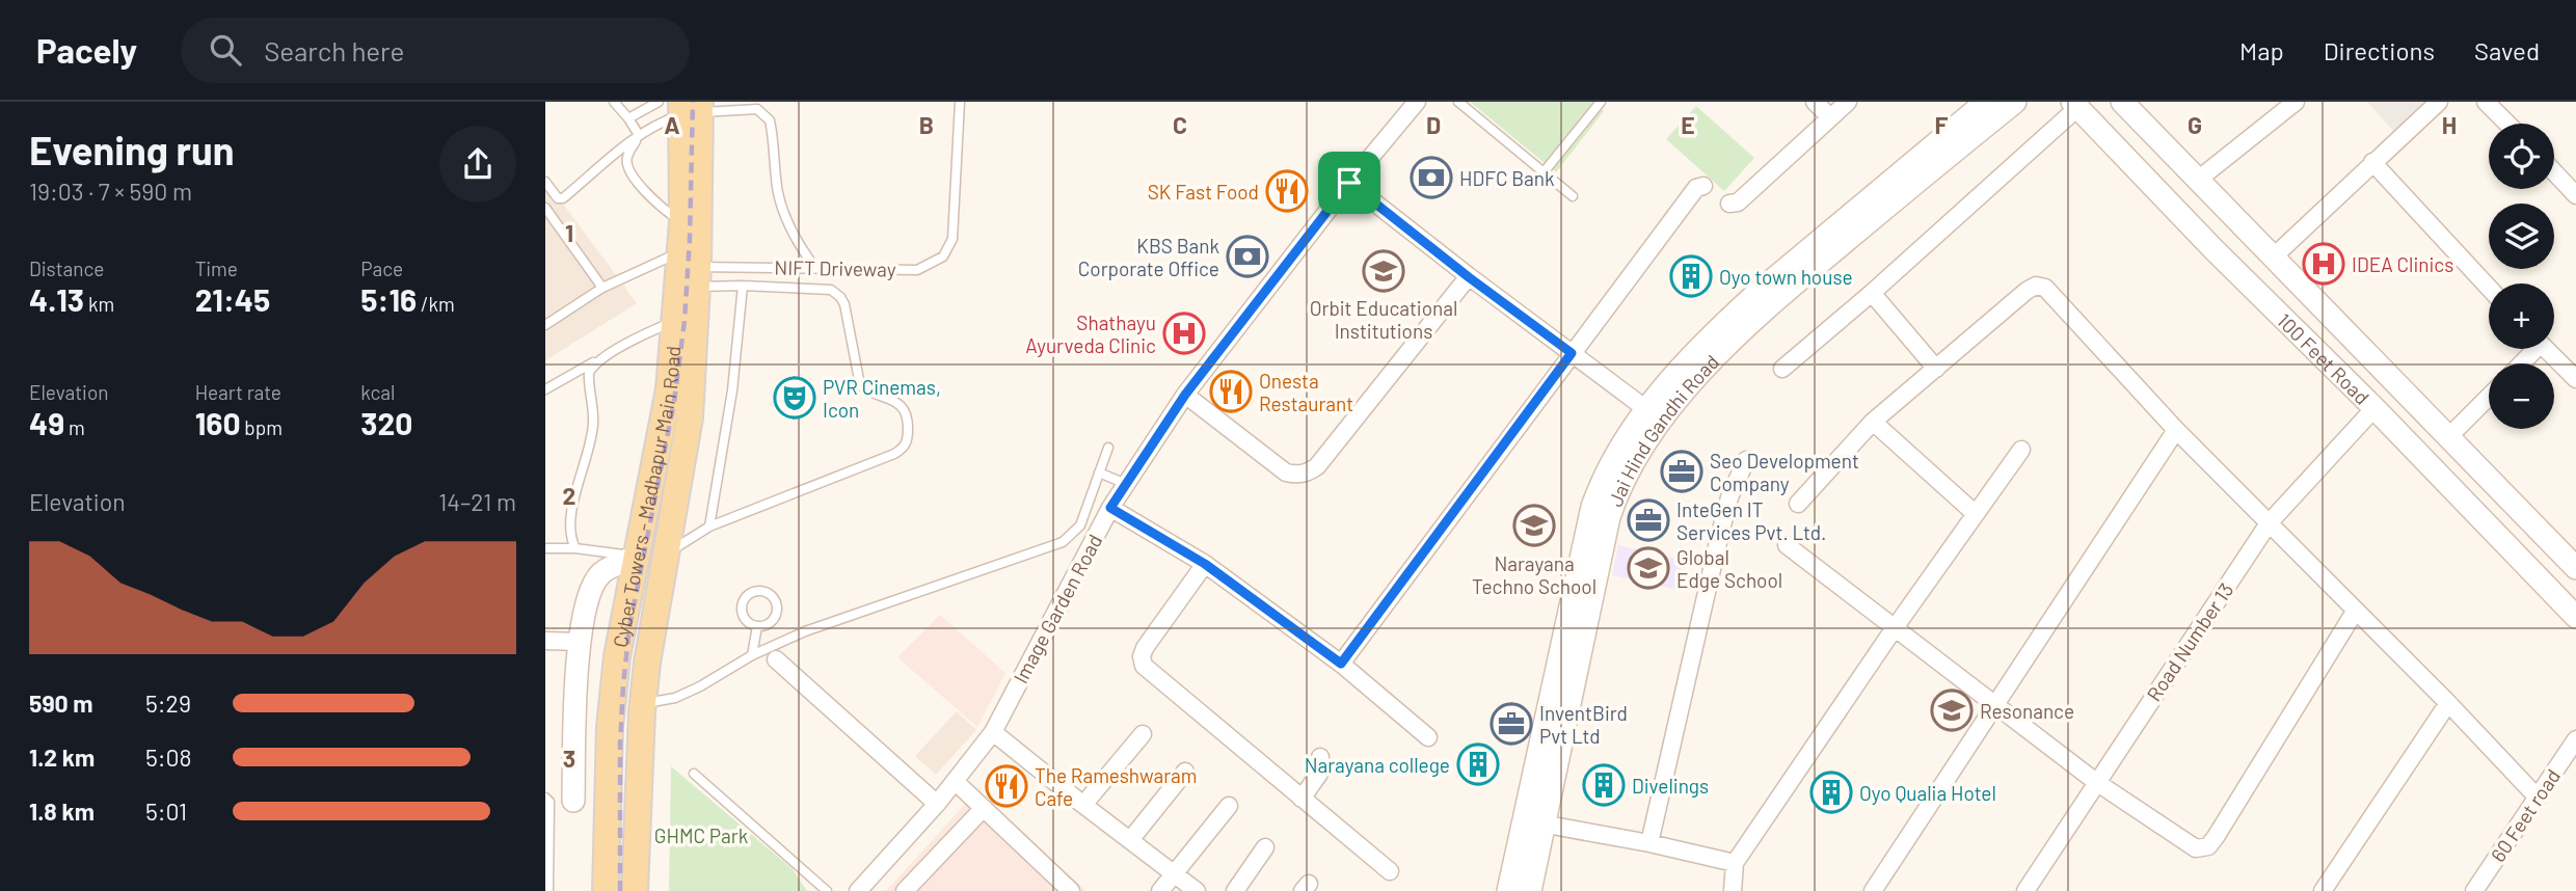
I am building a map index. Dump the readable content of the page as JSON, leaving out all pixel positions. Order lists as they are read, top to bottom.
{
  "streets": {
    "main road": ["Cyber Towers - Madhapur Main Road"],
    "street": [
      "100 Feet Road",
      "Jai Hind Gandhi Road",
      "Image Garden Road",
      "Road Number 13",
      "60 Feet road"
    ],
    "lane": ["NIFT Driveway"]
  },
  "crossings": [
    ["NIFT Driveway", "Cyber Towers - Madhapur Main Road"],
    ["100 Feet Road", "Road Number 13"]
  ],
  "parks": ["GHMC Park"],
  "places": {
    "bank": ["HDFC Bank", "KBS Bank Corporate Office"],
    "restaurant": ["SK Fast Food", "Onesta Restaurant", "The Rameshwaram Cafe"],
    "hospital": ["IDEA Clinics", "Shathayu Ayurveda Clinic"],
    "school or university": [
      "Orbit Educational Institutions",
      "Narayana Techno School",
      "Global Edge School",
      "Resonance"
    ],
    "building": [
      "Oyo town house",
      "Narayana college",
      "Divelings",
      "Oyo Qualia Hotel"
    ],
    "theatre": ["PVR Cinemas, Icon"],
    "office": ["Seo Development Company", "InteGen IT Services Pvt. Ltd.", "InventBird Pvt Ltd"]
  },
  "page": {
    "header": "Pacely",
    "search": "Search here",
    "nav": ["Map", "Directions", "Saved"],
    "heading": ["Evening run", "19:03 · 7 × 590 m"],
    "map_buttons": ["+", "−"],
    "stats": [
      ["Distance", "4.13 km"],
      ["Time", "21:45"],
      ["Pace", "5:16 /km"],
      ["Elevation", "49 m"],
      ["Heart rate", "160 bpm"],
      ["kcal", "320"]
    ],
    "chart": ["Elevation", "14–21 m"],
    "list": [
      {
        "name": "590 m",
        "note": "5:29"
      },
      {
        "name": "1.2 km",
        "note": "5:08"
      },
      {
        "name": "1.8 km",
        "note": "5:01"
      }
    ]
  },
  "grid": {
    "columns": [
      "A",
      "B",
      "C",
      "D",
      "E",
      "F",
      "G",
      "H"
    ],
    "rows": ["1", "2", "3"]
  }
}
